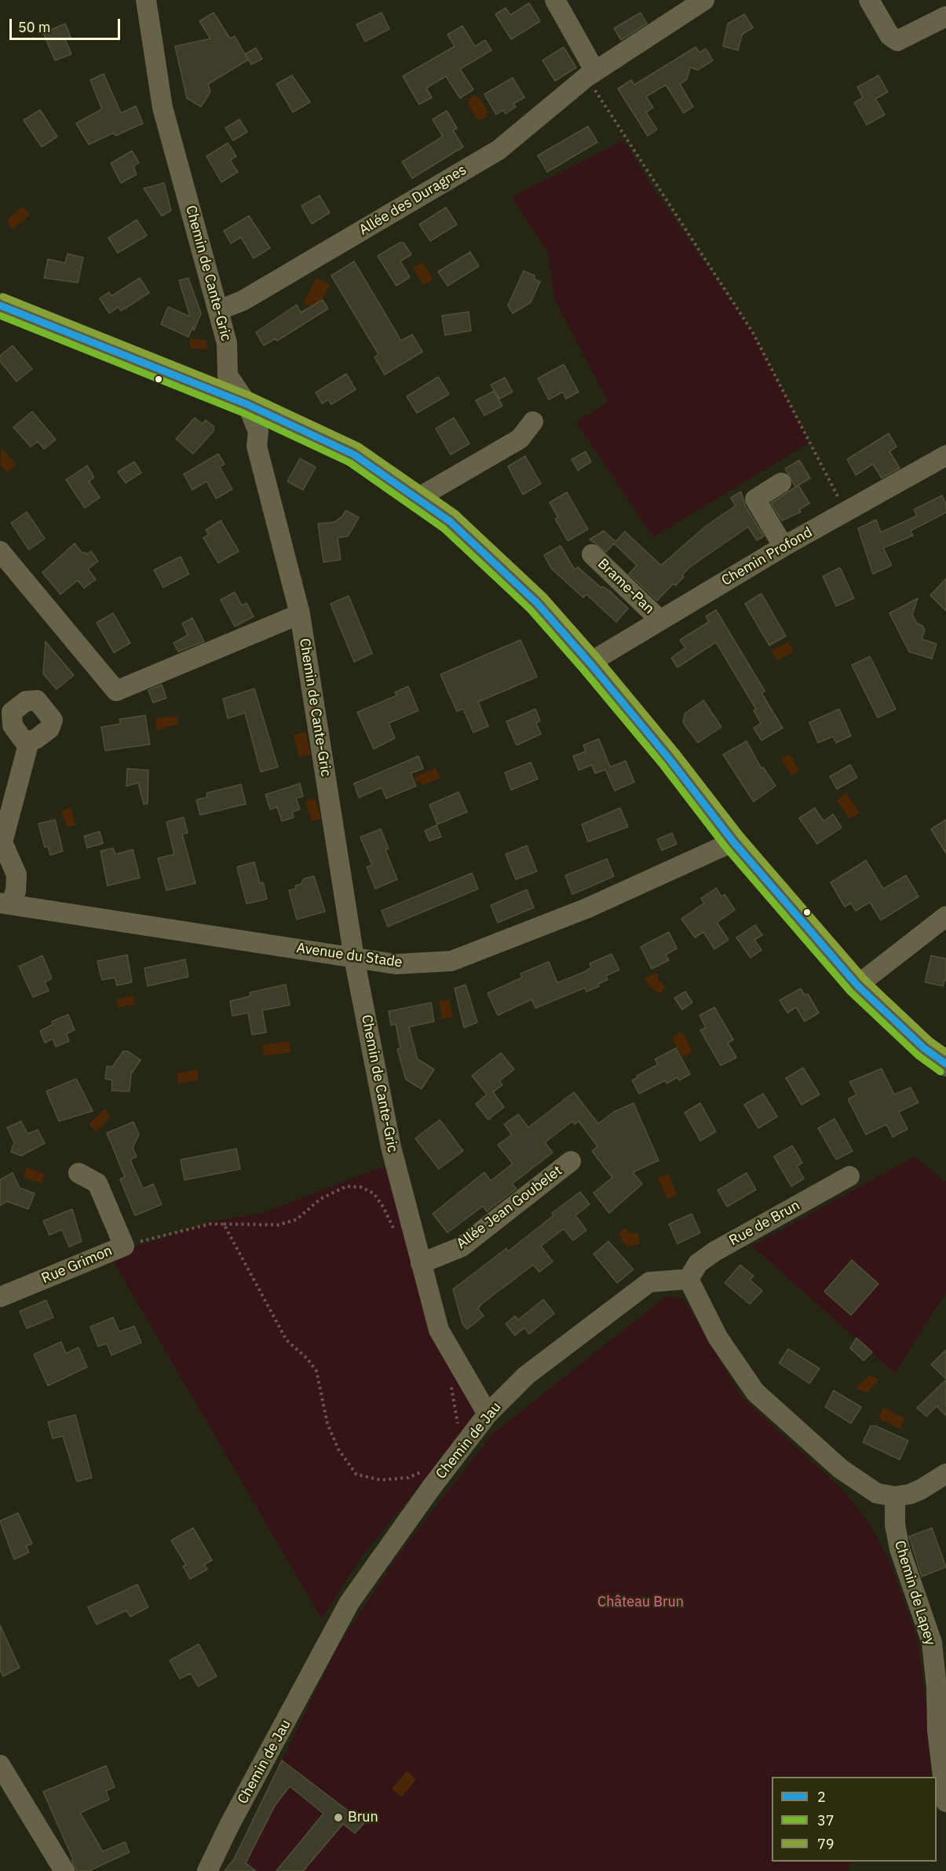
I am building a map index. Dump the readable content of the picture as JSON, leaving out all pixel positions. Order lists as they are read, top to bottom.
{
  "streets": {
    "street": [
      "Allée des Duragnes",
      "Chemin de Cante-Gric",
      "Chemin Profond",
      "Brame-Pan",
      "Avenue du Stade",
      "Allée Jean Goubelet",
      "Rue de Brun",
      "Rue Grimon",
      "Chemin de Jau",
      "Chemin de Lapey"
    ]
  },
  "crossings": [
    ["Allée des Duragnes", "Chemin de Cante-Gric"],
    ["Chemin de Cante-Gric", "Avenue du Stade"],
    ["Chemin de Cante-Gric", "Allée Jean Goubelet"],
    ["Chemin de Cante-Gric", "Chemin de Jau"],
    ["Chemin Profond", "Brame-Pan"],
    ["Rue de Brun", "Chemin de Jau"]
  ],
  "parks": ["Château Brun"],
  "places": ["Brun"],
  "lines": ["transit line 79", "transit line 2", "transit line 37"],
  "legend": ["2", "37", "79"],
  "scale_bar": "50 m"
}
